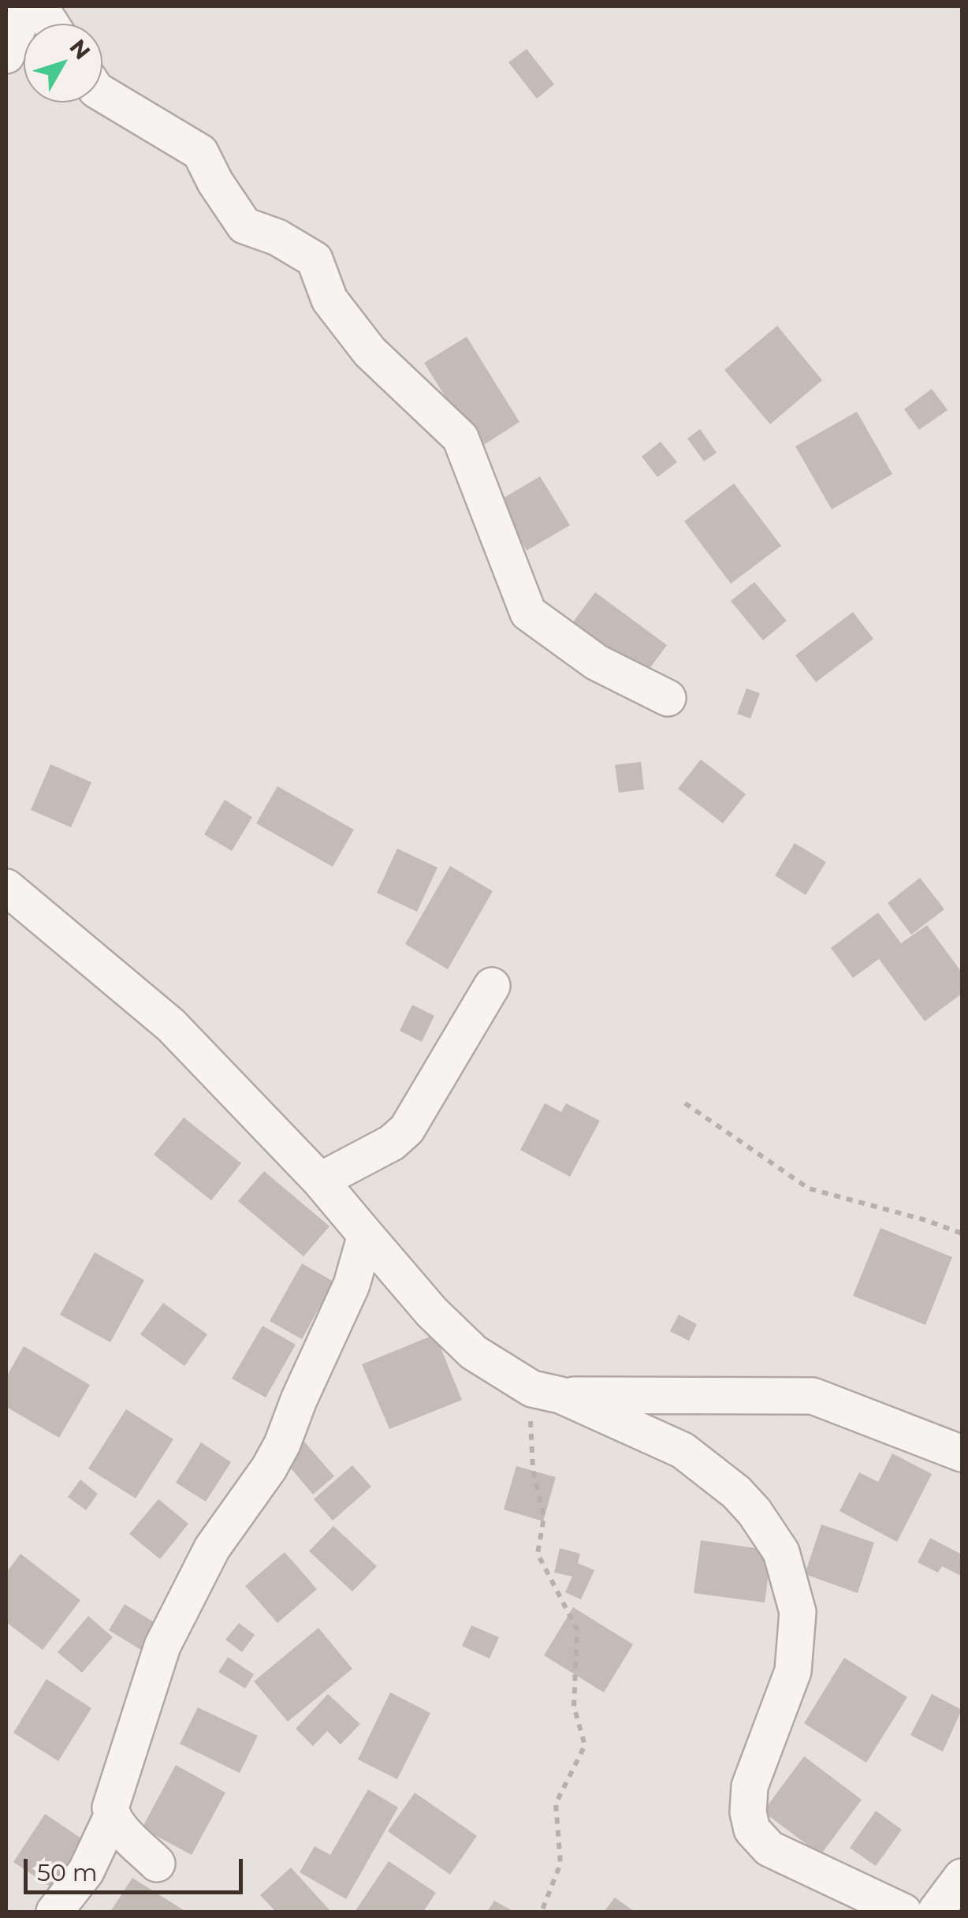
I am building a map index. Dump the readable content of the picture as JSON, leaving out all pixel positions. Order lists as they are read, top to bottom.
{
  "scale_bar": "50 m",
  "north": "top right"
}
